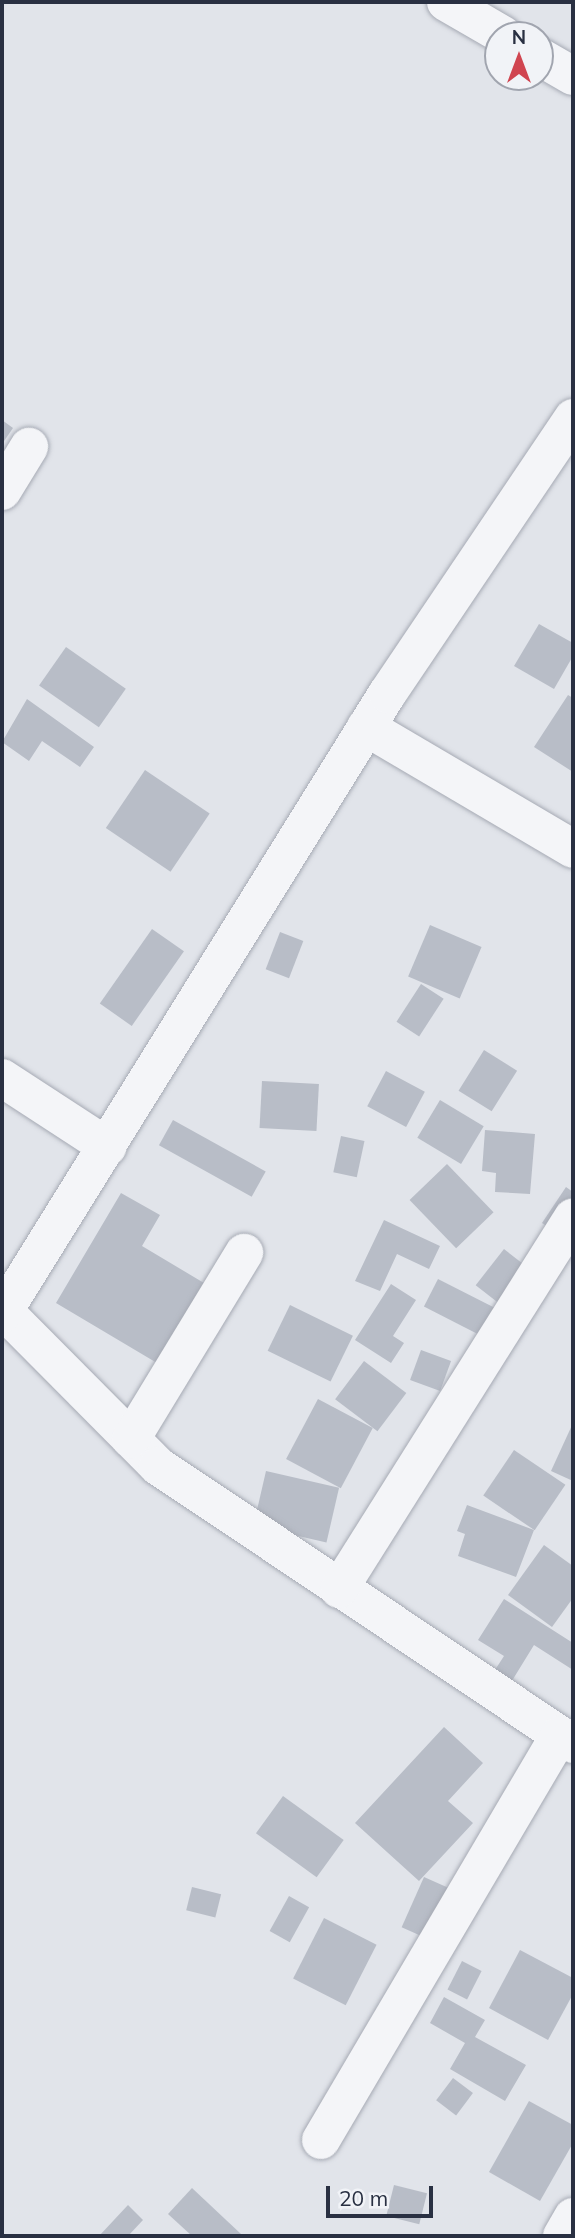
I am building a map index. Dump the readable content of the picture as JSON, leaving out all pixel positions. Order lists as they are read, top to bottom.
{
  "scale_bar": "20 m",
  "north": "top"
}
